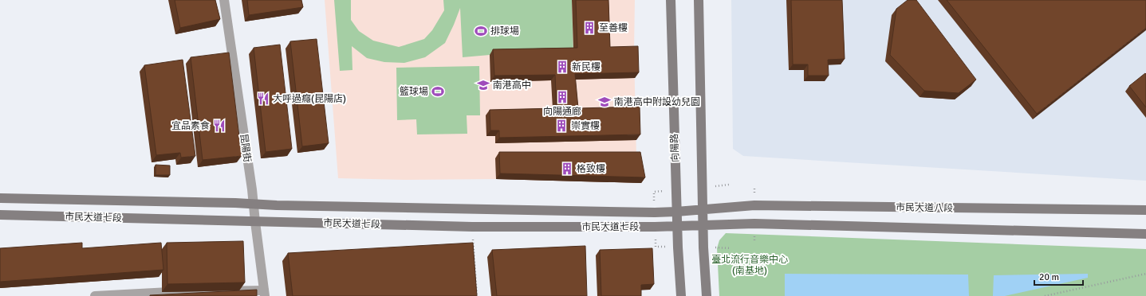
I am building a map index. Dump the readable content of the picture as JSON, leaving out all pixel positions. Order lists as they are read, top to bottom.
{
  "streets": {
    "street": [
      "昆陽街",
      "向陽路",
      "市民大道八段",
      "市民大道七段"
    ]
  },
  "crossings": [
    ["昆陽街", "市民大道七段"],
    ["向陽路", "市民大道七段"],
    ["市民大道八段", "市民大道七段"]
  ],
  "parks": ["臺北流行音樂中心 (南基地)"],
  "places": {
    "building": [
      "至善樓",
      "新民樓",
      "向陽通廊",
      "崇實樓",
      "格致樓"
    ],
    "sports": ["排球場", "籃球場"],
    "school or university": ["南港高中", "南港高中附設幼兒園"],
    "restaurant": ["大呼過癮(昆陽店)", "宜品素食"]
  },
  "scale_bar": "20 m"
}
